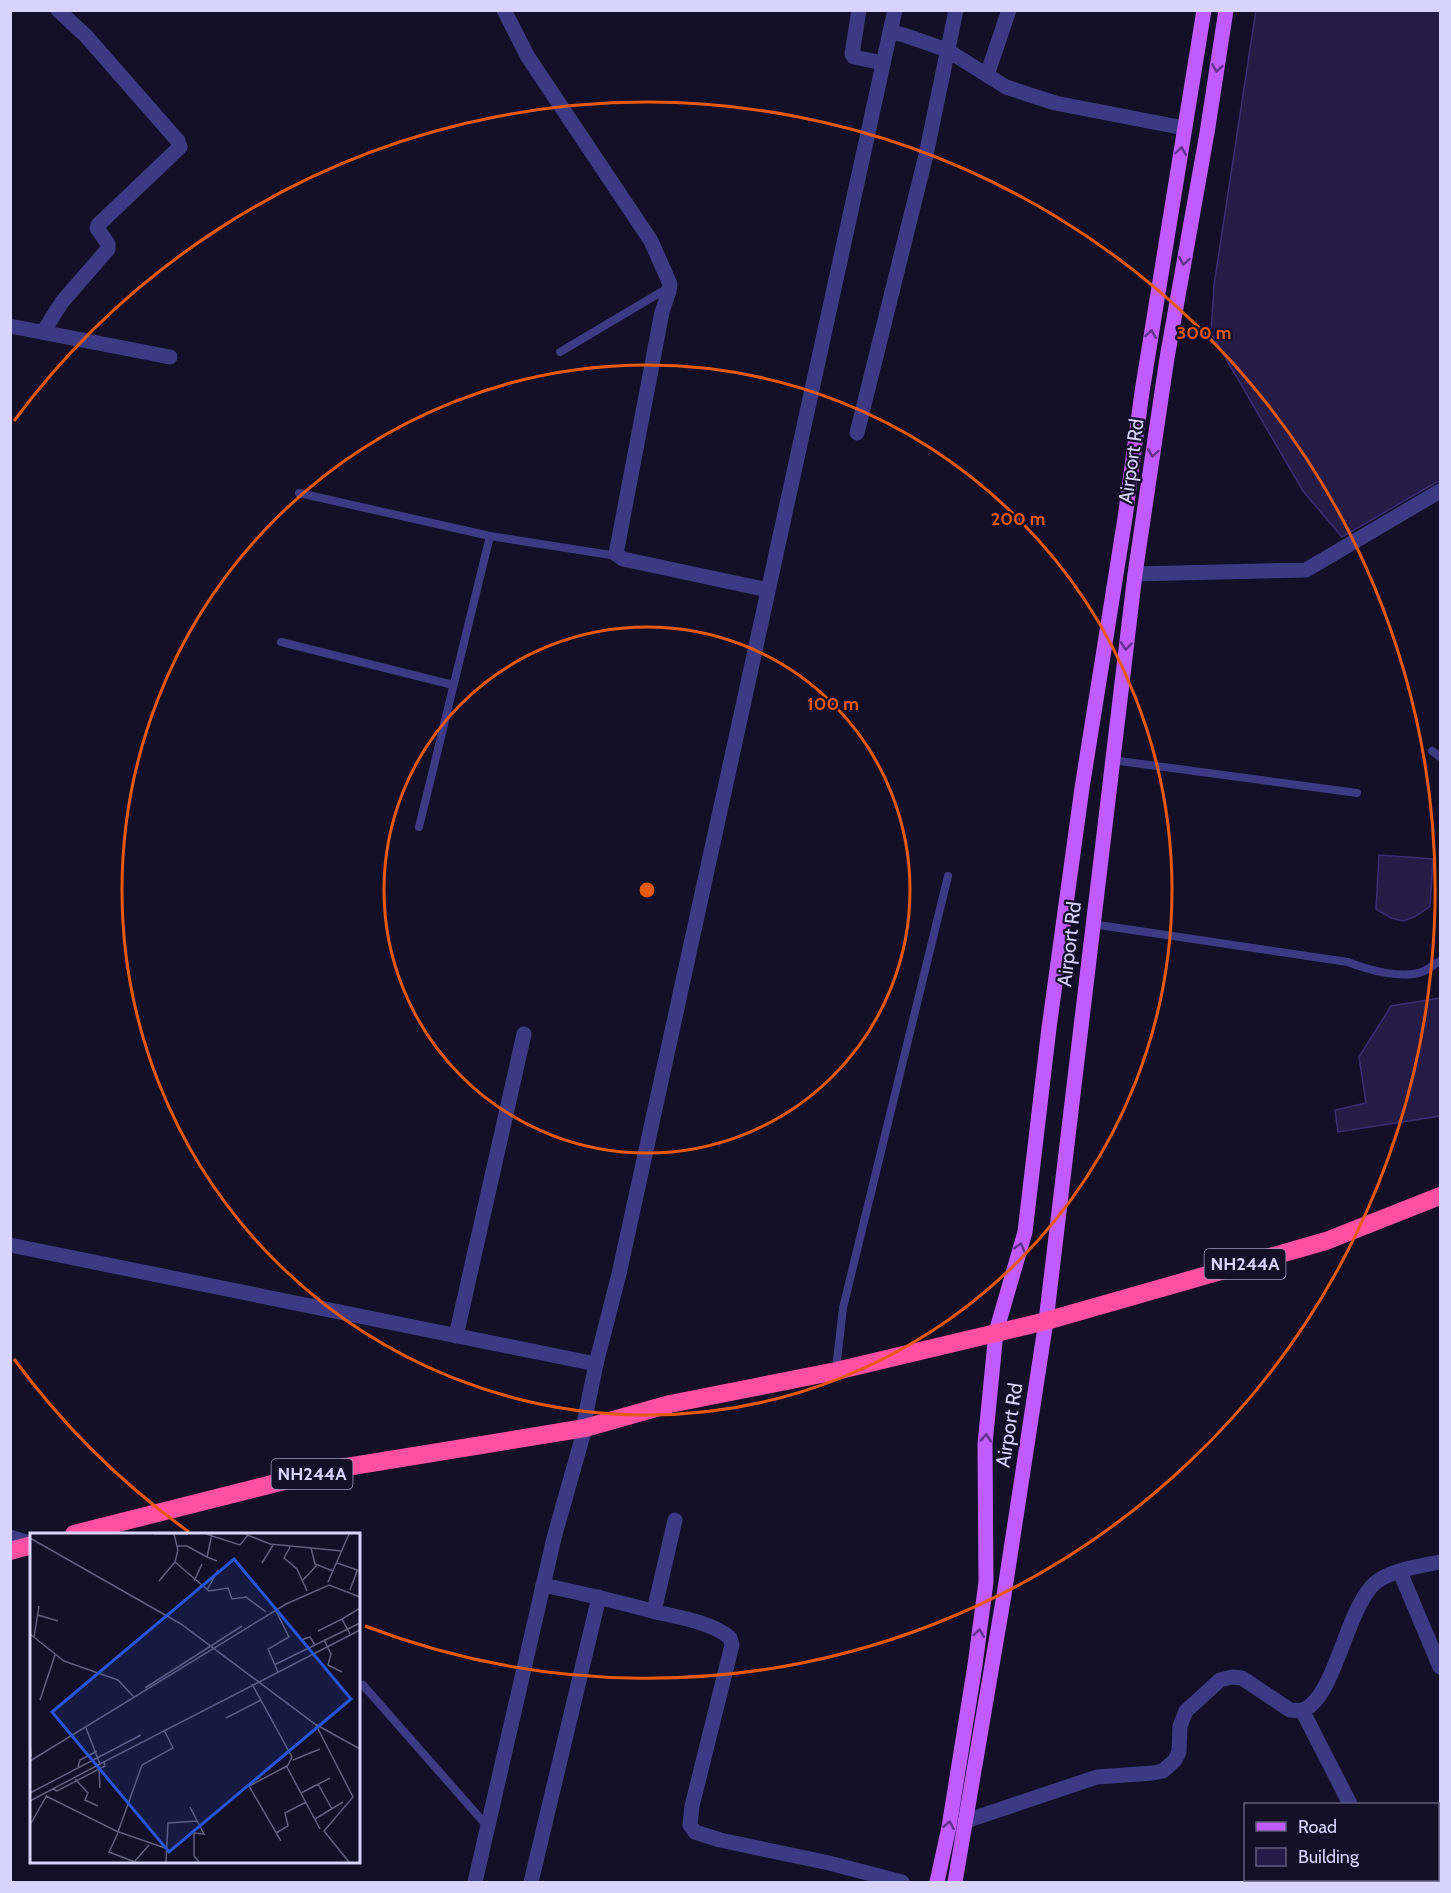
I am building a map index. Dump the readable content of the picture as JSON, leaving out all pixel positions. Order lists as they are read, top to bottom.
{
  "streets": {
    "highway": ["NH244A"],
    "main road": ["Airport Rd"]
  },
  "crossings": [
    ["Airport Rd", "NH244A"]
  ],
  "legend": ["Road", "Building"],
  "rings": ["300 m", "200 m", "100 m"]
}
